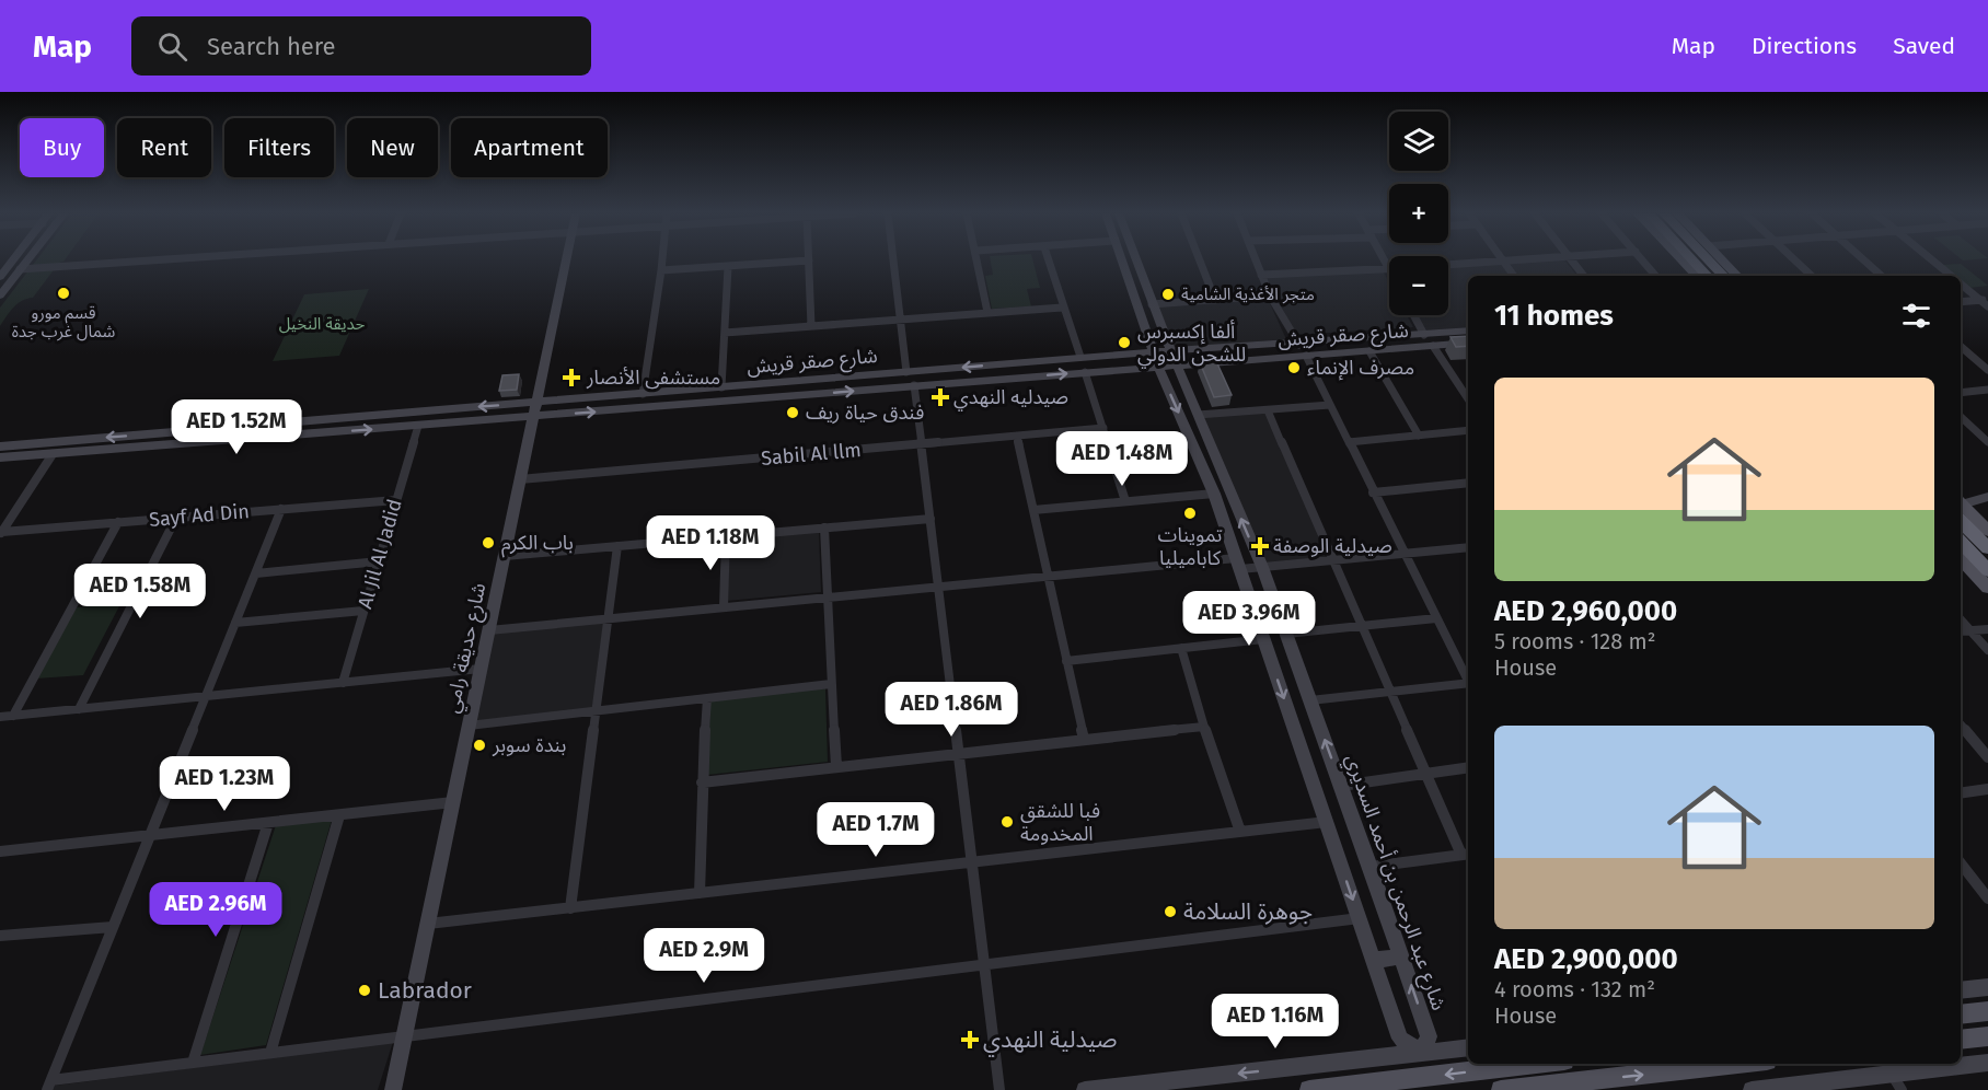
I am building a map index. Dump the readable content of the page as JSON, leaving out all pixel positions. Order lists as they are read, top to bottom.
{
  "streets": {
    "street": [
      "شارع صقر قريش",
      "Sabil Al llm",
      "Sayf Ad Din",
      "Al Jil Al Jadid",
      "شارع حديقة رامي",
      "شارع عبد الرحمن بن أحمد السديري"
    ]
  },
  "crossings": [
    ["شارع صقر قريش", "Al Jil Al Jadid"],
    ["شارع صقر قريش", "شارع حديقة رامي"],
    ["شارع صقر قريش", "شارع عبد الرحمن بن أحمد السديري"],
    ["Sabil Al llm", "شارع حديقة رامي"],
    ["Sayf Ad Din", "Al Jil Al Jadid"]
  ],
  "parks": ["حديقة النخيل"],
  "places": {
    "other": [
      "قسم مورو شمال غرب جدة",
      "متجر الأغذية الشامية",
      "ألفا إكسبرس للشحن الدولي",
      "مصرف الإنماء",
      "فندق حياة ريف",
      "تموينات كاباميليا",
      "باب الكرم",
      "بندة سوبر",
      "فبا للشقق المخدومة",
      "جوهرة السلامة",
      "Labrador"
    ],
    "health": [
      "مستشفى الأنصار",
      "صيدليه النهدي",
      "صيدلية الوصفة",
      "صيدلية النهدي"
    ]
  },
  "page": {
    "header": "Map",
    "search": "Search here",
    "nav": ["Map", "Directions", "Saved"],
    "map_buttons": ["+", "−"],
    "chip": [
      "Buy",
      "Rent",
      "Filters",
      "New",
      "Apartment"
    ],
    "heading": "11 homes",
    "list": [
      {
        "name": "AED 2,960,000",
        "note": "5 rooms · 128 m² · House"
      },
      {
        "name": "AED 2,900,000",
        "note": "4 rooms · 132 m² · House"
      }
    ],
    "price": [
      "AED 1.52M",
      "AED 1.48M",
      "AED 1.18M",
      "AED 1.58M",
      "AED 3.96M",
      "AED 1.86M",
      "AED 1.23M",
      "AED 1.7M",
      "AED 2.96M",
      "AED 2.9M",
      "AED 1.16M"
    ]
  }
}
